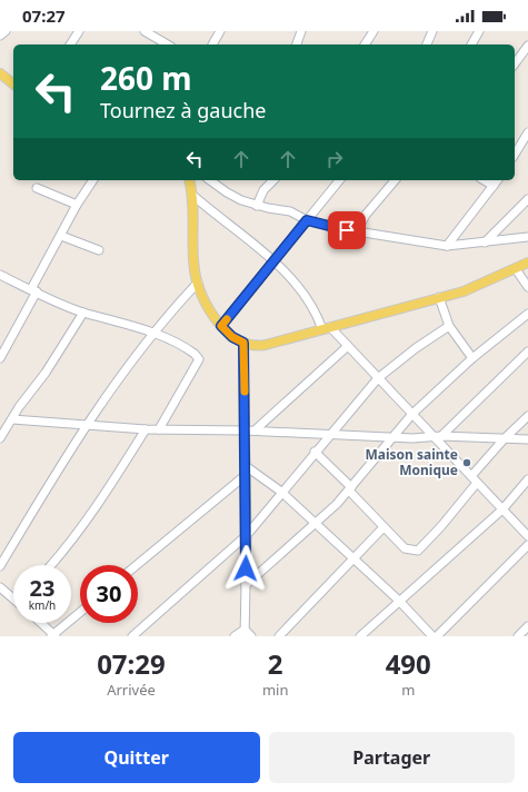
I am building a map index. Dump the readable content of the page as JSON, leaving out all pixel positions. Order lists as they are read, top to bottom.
{
  "places": ["Maison sainte Monique"],
  "page": {
    "status": "07:27",
    "turn": ["260 m", "Tournez à gauche"],
    "speed": "23 km/h",
    "limit": "30",
    "eta": [
      "07:29",
      "Arrivée",
      "2",
      "min",
      "490",
      "m"
    ],
    "buttons": ["Quitter", "Partager"]
  }
}
